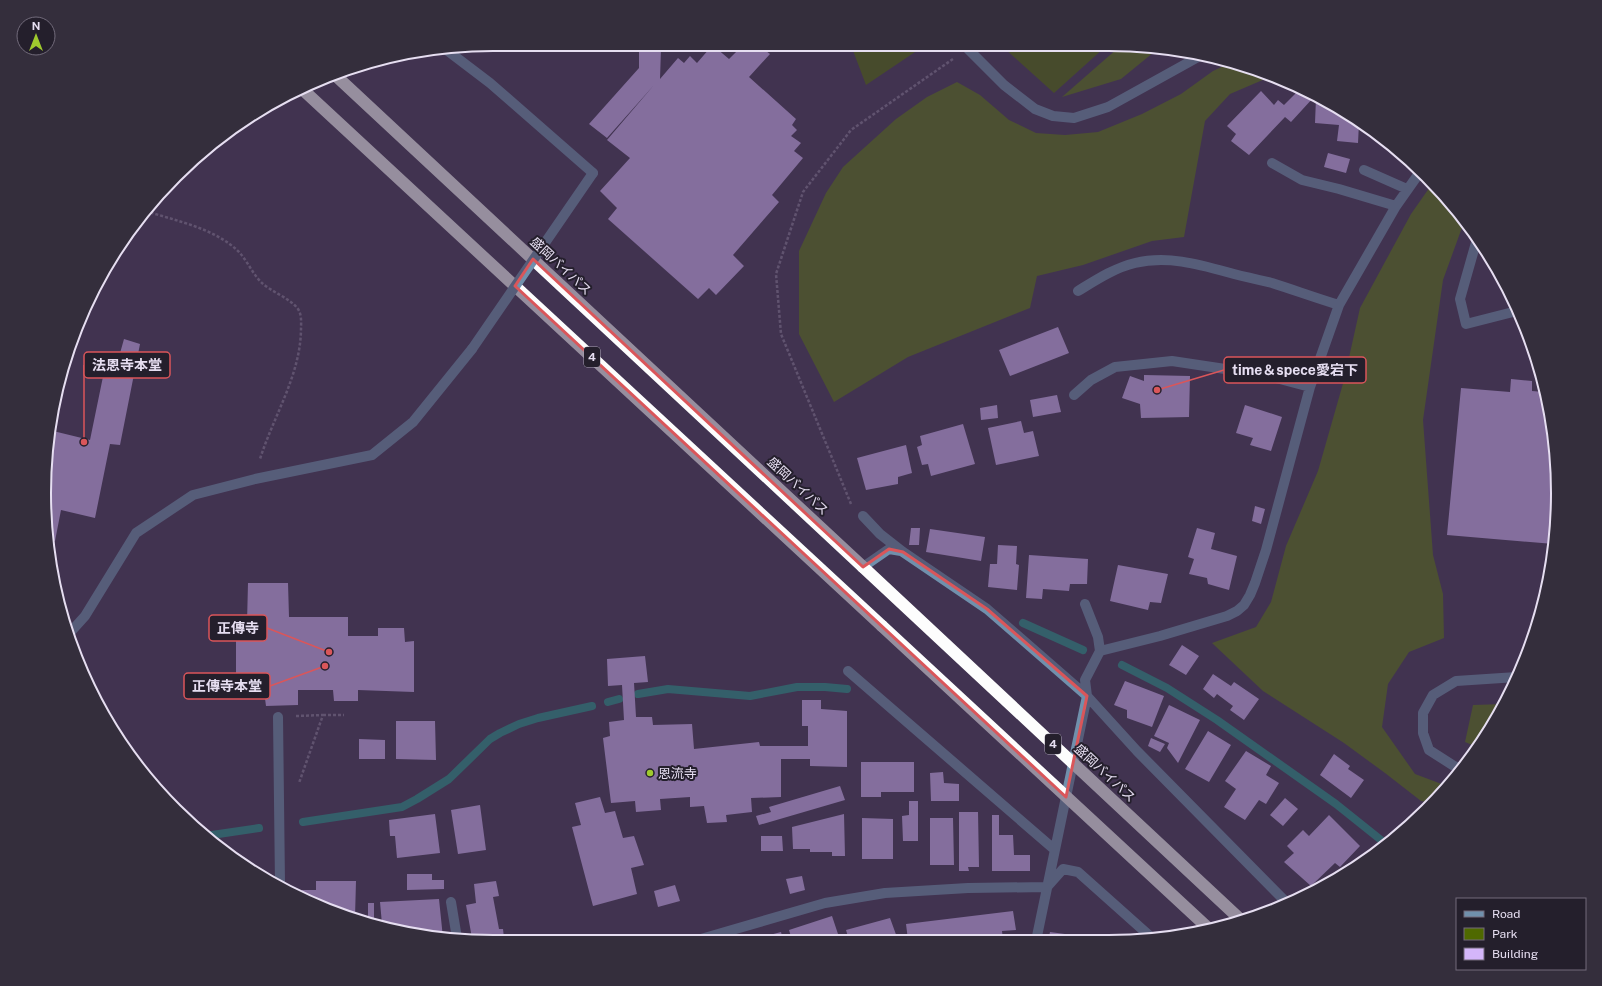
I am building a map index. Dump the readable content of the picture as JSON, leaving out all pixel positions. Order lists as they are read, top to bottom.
{
  "streets": {
    "highway": ["盛岡バイパス", "4"]
  },
  "places": [
    "time＆spece愛宕下",
    "法恩寺本堂",
    "正傳寺",
    "正傳寺本堂",
    "恩流寺"
  ],
  "legend": ["Road", "Park", "Building"],
  "north": "top"
}
